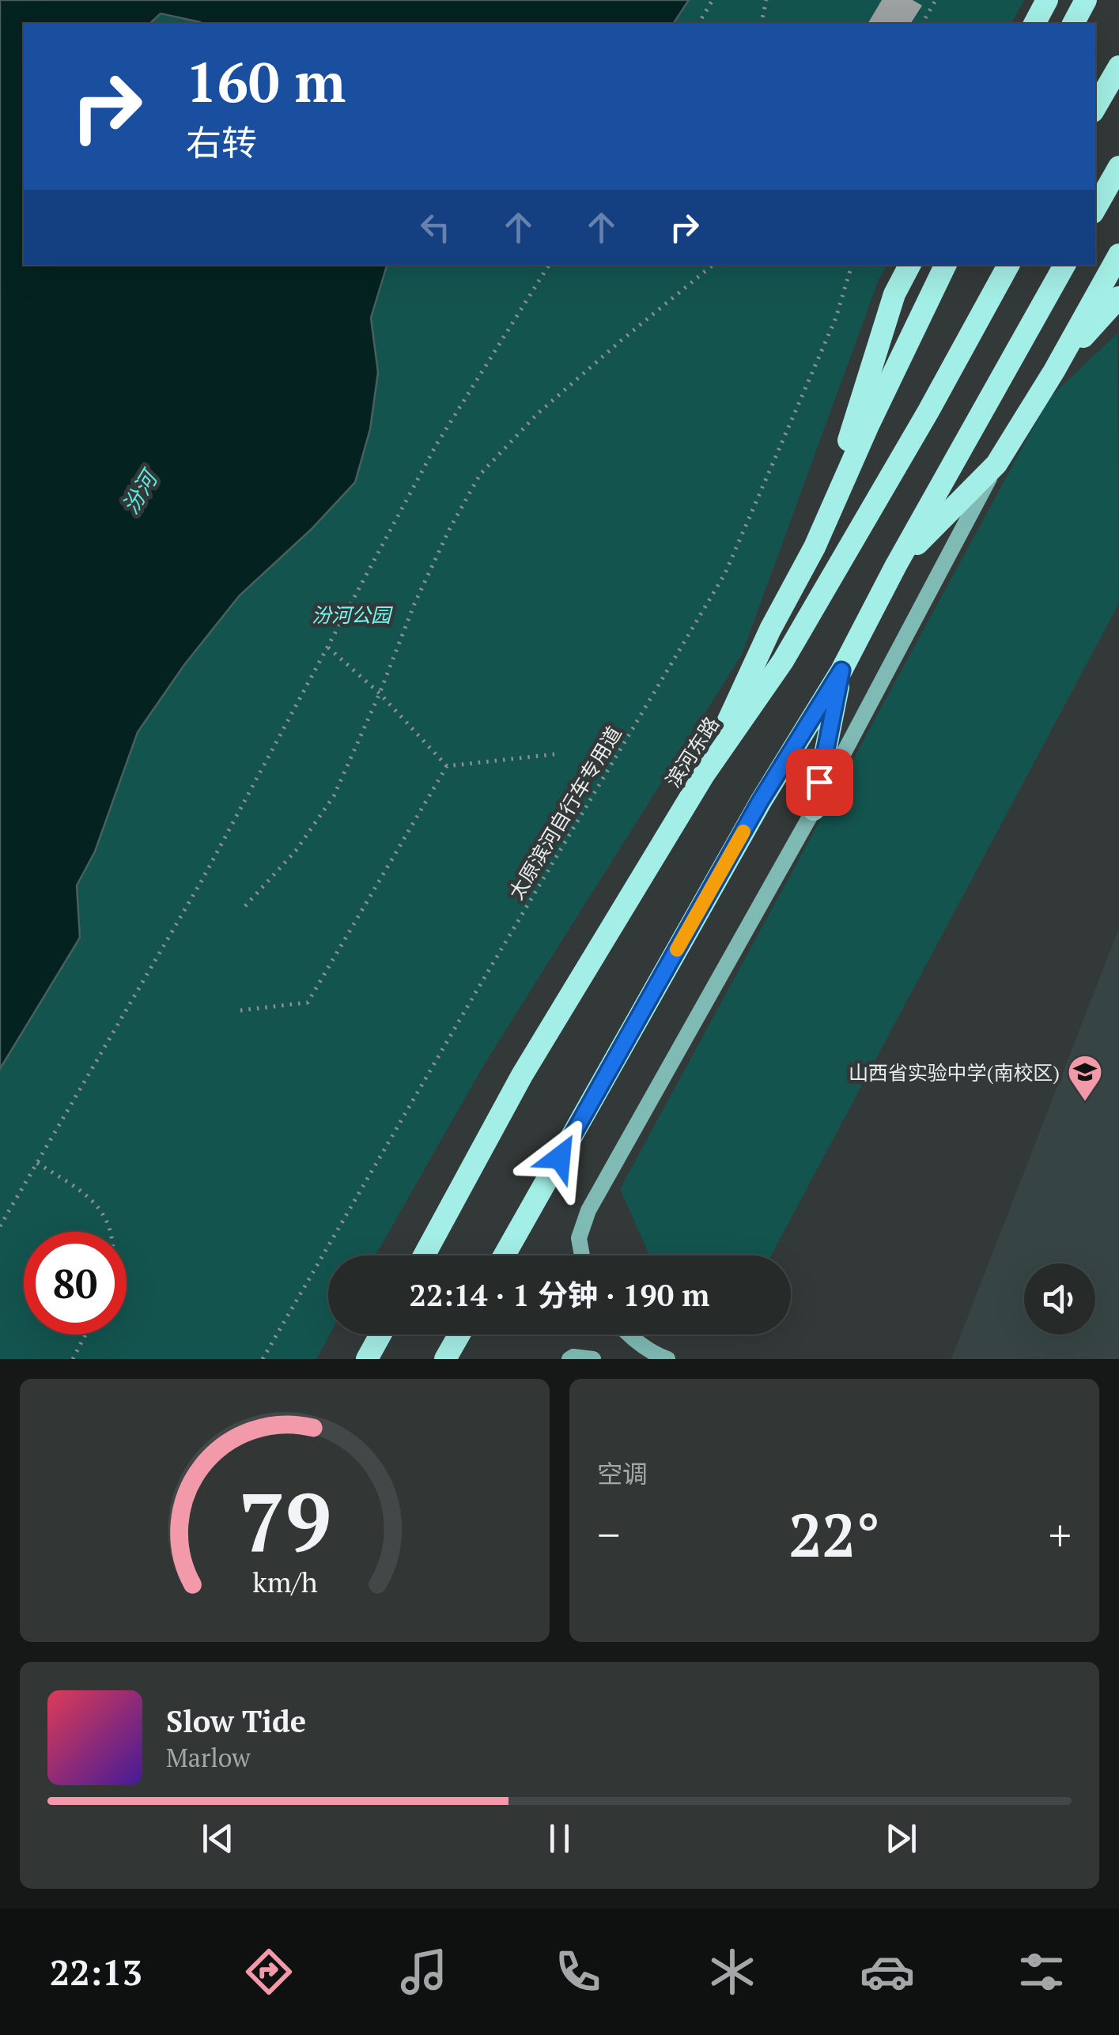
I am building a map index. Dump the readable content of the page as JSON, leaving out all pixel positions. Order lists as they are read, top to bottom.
{
  "streets": {
    "highway": ["滨河东路"],
    "path": ["太原滨河自行车专用道"]
  },
  "water": ["汾河"],
  "parks": ["汾河公园"],
  "places": {
    "school or university": ["山西省实验中学(南校区)"]
  },
  "page": {
    "turn": ["160 m", "右转"],
    "limit": "80",
    "trip": "22:14 · 1 分钟 · 190 m",
    "tile": "空调",
    "heat": ["−", "22°", "+"],
    "song": ["Slow Tide", "Marlow"],
    "tabs": "22:13",
    "gauge": ["79", "km/h"]
  }
}
